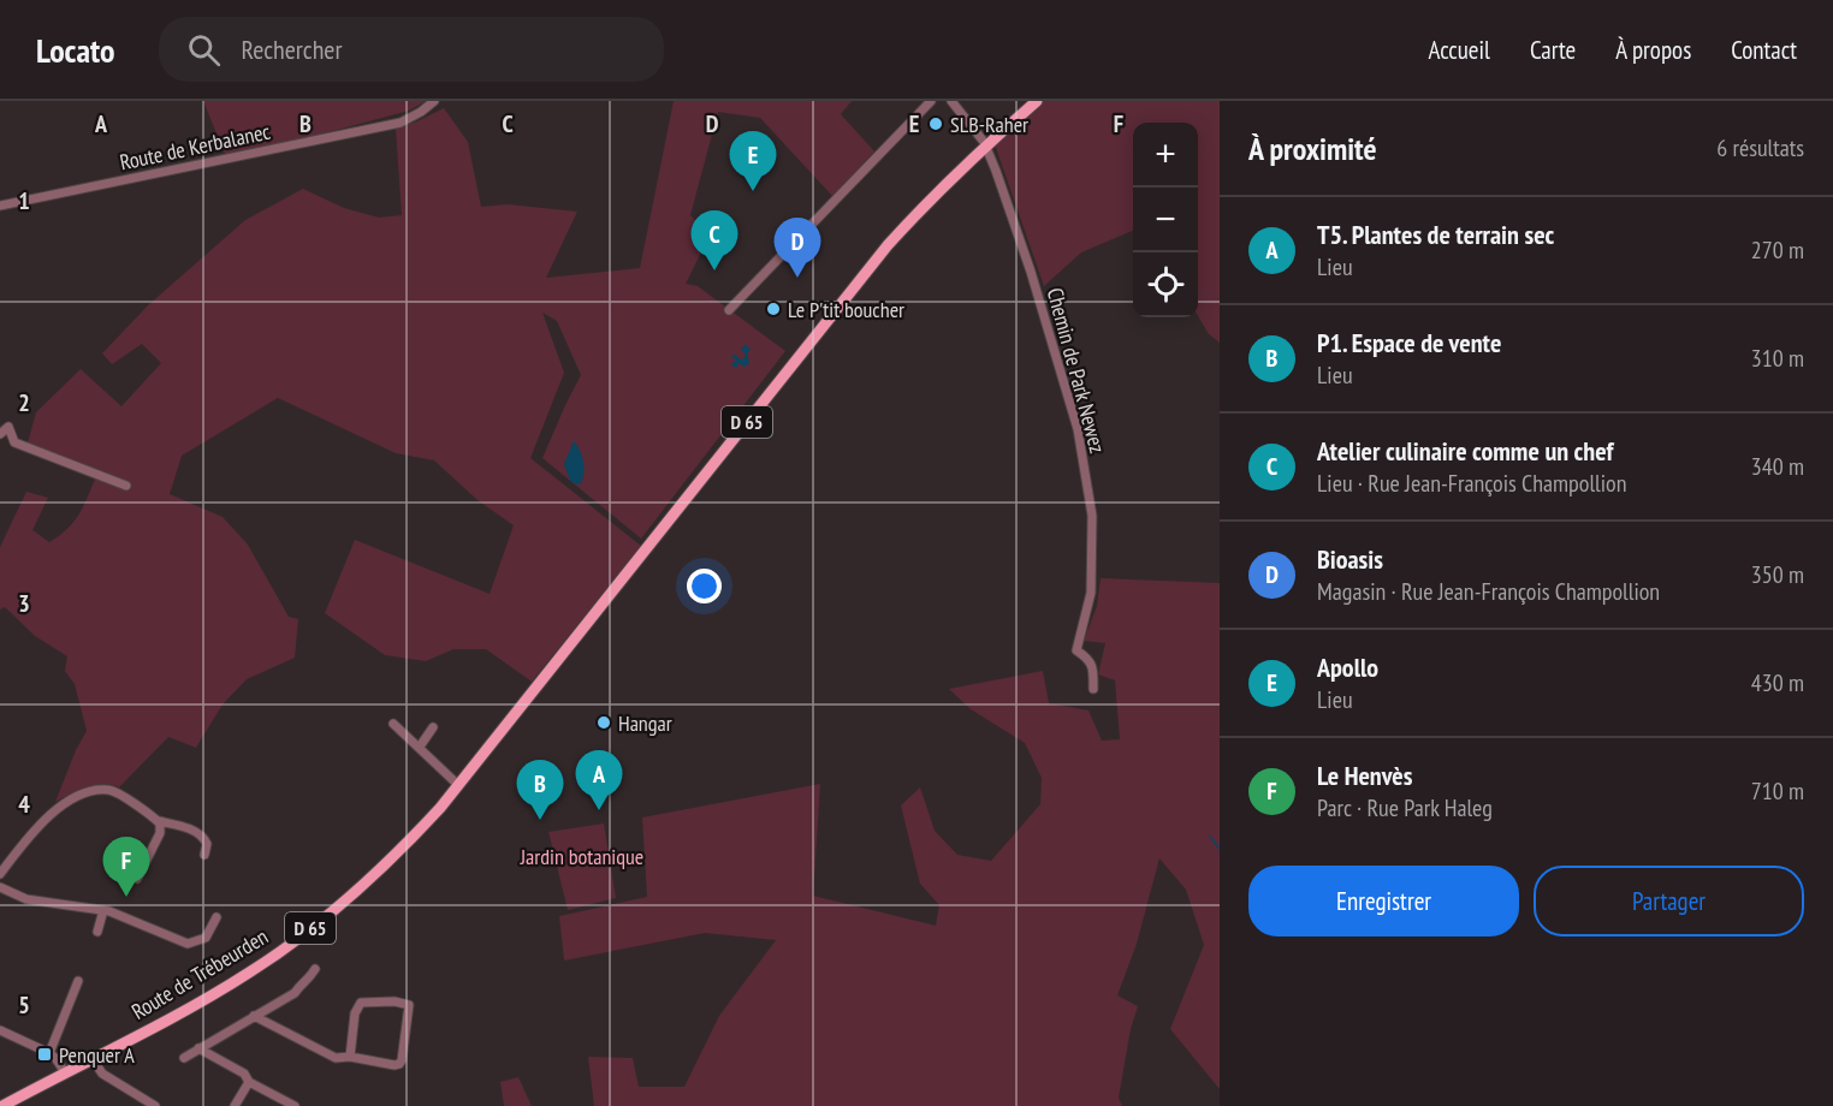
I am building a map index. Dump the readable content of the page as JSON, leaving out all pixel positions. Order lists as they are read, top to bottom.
{
  "streets": {
    "main road": ["D 65", "Route de Trébeurden"],
    "street": ["Route de Kerbalanec", "Chemin de Park Newez"]
  },
  "crossings": [
    ["Chemin de Park Newez", "D 65"],
    ["Chemin de Park Newez", "Route de Trébeurden"],
    ["D 65", "Route de Trébeurden"]
  ],
  "parks": ["Jardin botanique"],
  "places": {
    "other": ["SLB-Raher", "Le P'tit boucher", "Hangar"],
    "transit": ["Penquer A"]
  },
  "page": {
    "header": "Locato",
    "search": "Rechercher",
    "nav": [
      "Accueil",
      "Carte",
      "À propos",
      "Contact"
    ],
    "heading": ["À proximité", "6 résultats"],
    "map_buttons": ["+", "−"],
    "pins": [
      "E",
      "C",
      "D",
      "A",
      "B",
      "F"
    ],
    "list": [
      {
        "mark": "A",
        "name": "T5. Plantes de terrain sec",
        "note": "Lieu",
        "value": "270 m"
      },
      {
        "mark": "B",
        "name": "P1. Espace de vente",
        "note": "Lieu",
        "value": "310 m"
      },
      {
        "mark": "C",
        "name": "Atelier culinaire comme un chef",
        "note": "Lieu · Rue Jean-François Champollion",
        "value": "340 m"
      },
      {
        "mark": "D",
        "name": "Bioasis",
        "note": "Magasin · Rue Jean-François Champollion",
        "value": "350 m"
      },
      {
        "mark": "E",
        "name": "Apollo",
        "note": "Lieu",
        "value": "430 m"
      },
      {
        "mark": "F",
        "name": "Le Henvès",
        "note": "Parc · Rue Park Haleg",
        "value": "710 m"
      }
    ],
    "buttons": ["Enregistrer", "Partager"]
  },
  "grid": {
    "columns": [
      "A",
      "B",
      "C",
      "D",
      "E",
      "F"
    ],
    "rows": [
      "1",
      "2",
      "3",
      "4",
      "5"
    ]
  }
}
